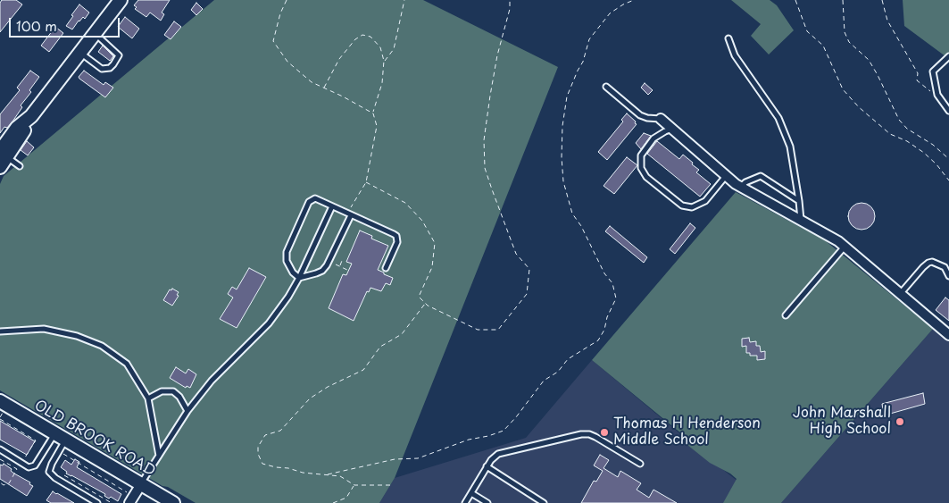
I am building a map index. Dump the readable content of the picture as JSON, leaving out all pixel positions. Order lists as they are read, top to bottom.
{
  "streets": {
    "main road": ["OLD BROOK ROAD"]
  },
  "places": ["John Marshall High School", "Thomas H Henderson Middle School"],
  "scale_bar": "100 m"
}
